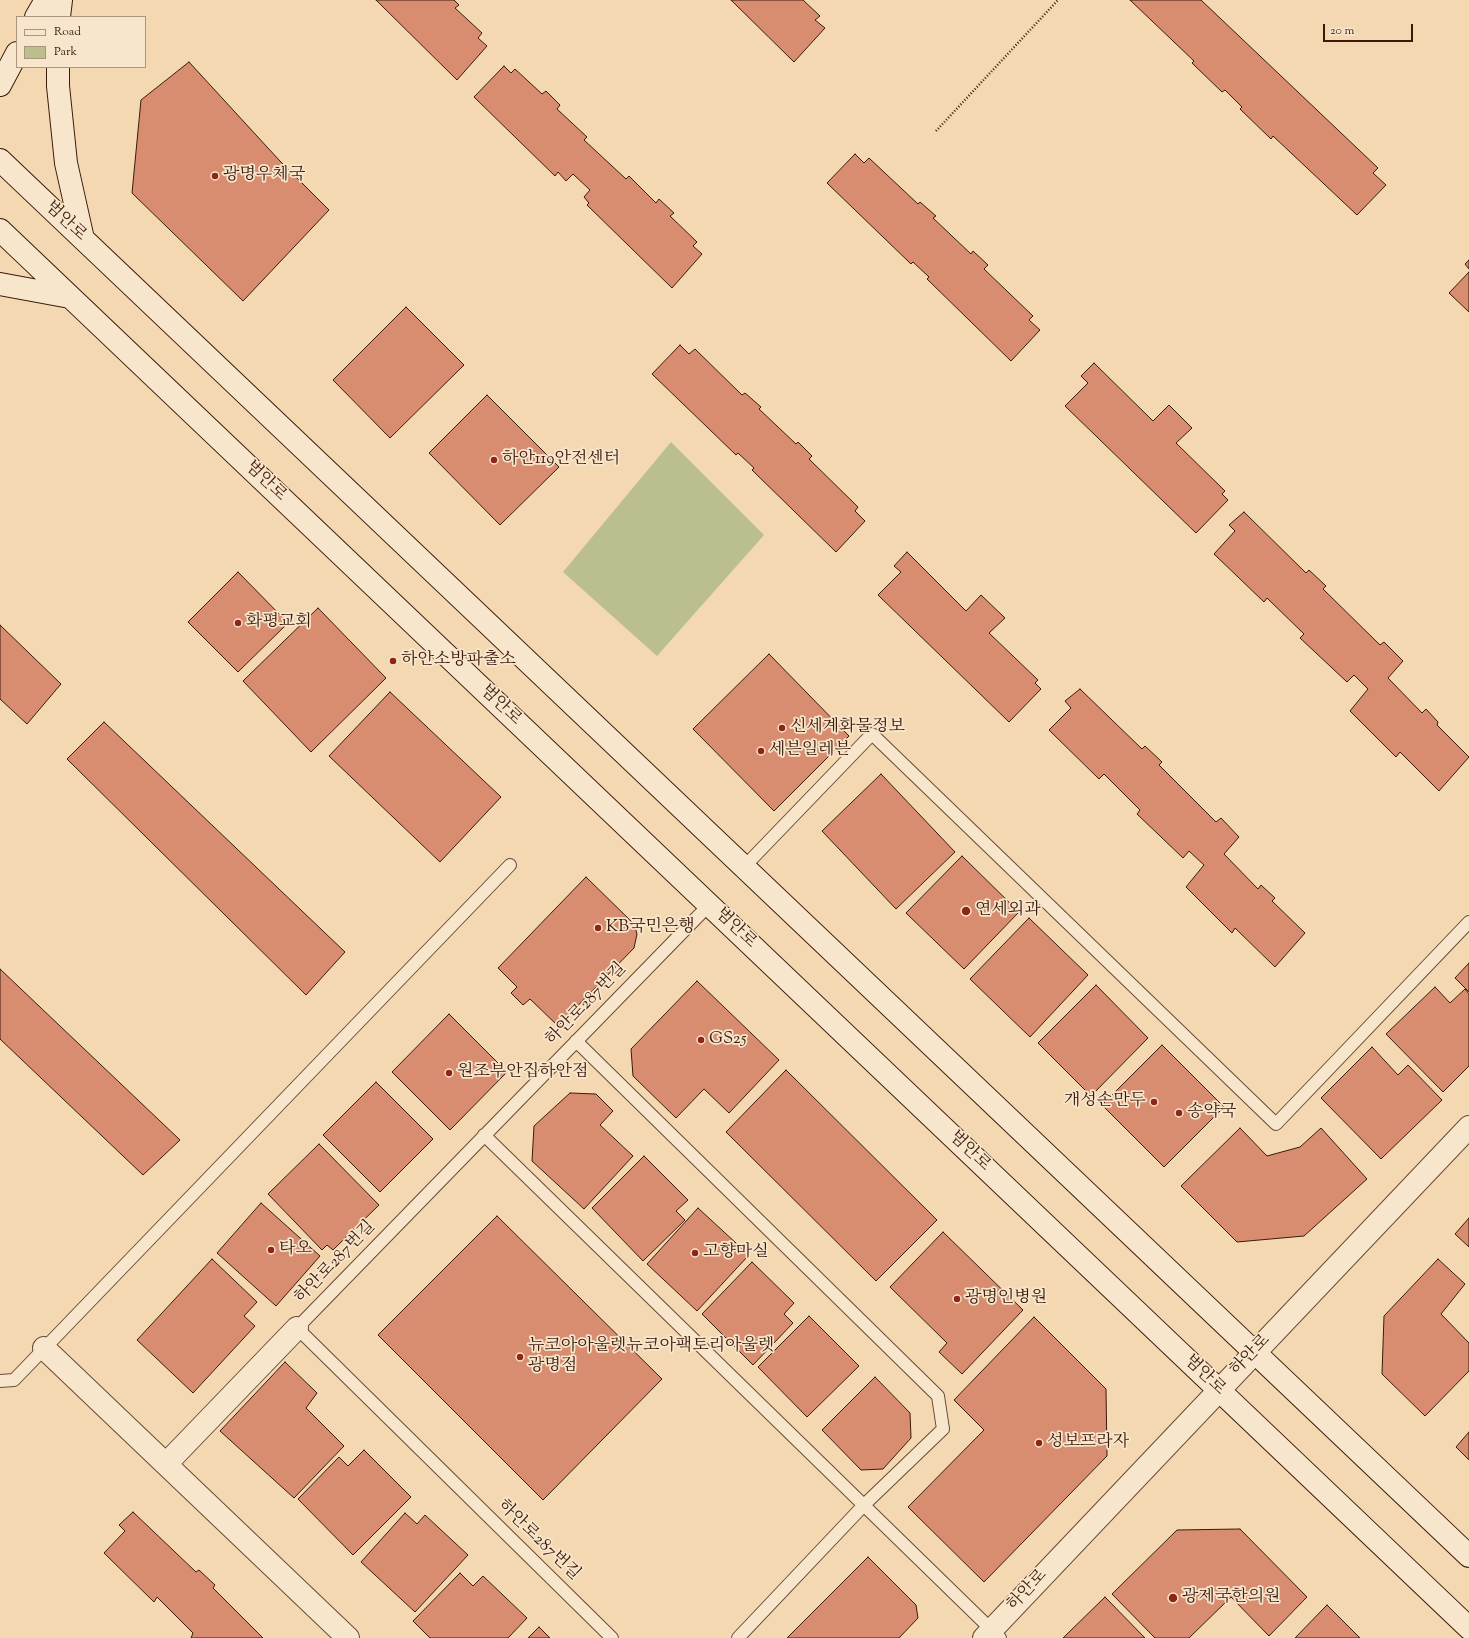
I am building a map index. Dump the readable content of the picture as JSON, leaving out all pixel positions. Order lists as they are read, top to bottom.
{
  "streets": {
    "main road": ["범안로", "하안로"],
    "lane": ["하안로287번길"]
  },
  "crossings": [
    ["범안로", "하안로287번길"],
    ["범안로", "하안로"]
  ],
  "places": [
    "광명우체국",
    "하안119안전센터",
    "화평교회",
    "하안소방파출소",
    "신세계화물정보",
    "세븐일레븐",
    "연세외과",
    "KB국민은행",
    "GS25",
    "원조부안집하안점",
    "개성손만두",
    "송약국",
    "타오",
    "고향마실",
    "광명인병원",
    "뉴코아아울렛뉴코아팩토리아울렛 광명점",
    "성보프라자",
    "광제국한의원"
  ],
  "legend": ["Road", "Park"],
  "scale_bar": "20 m"
}
